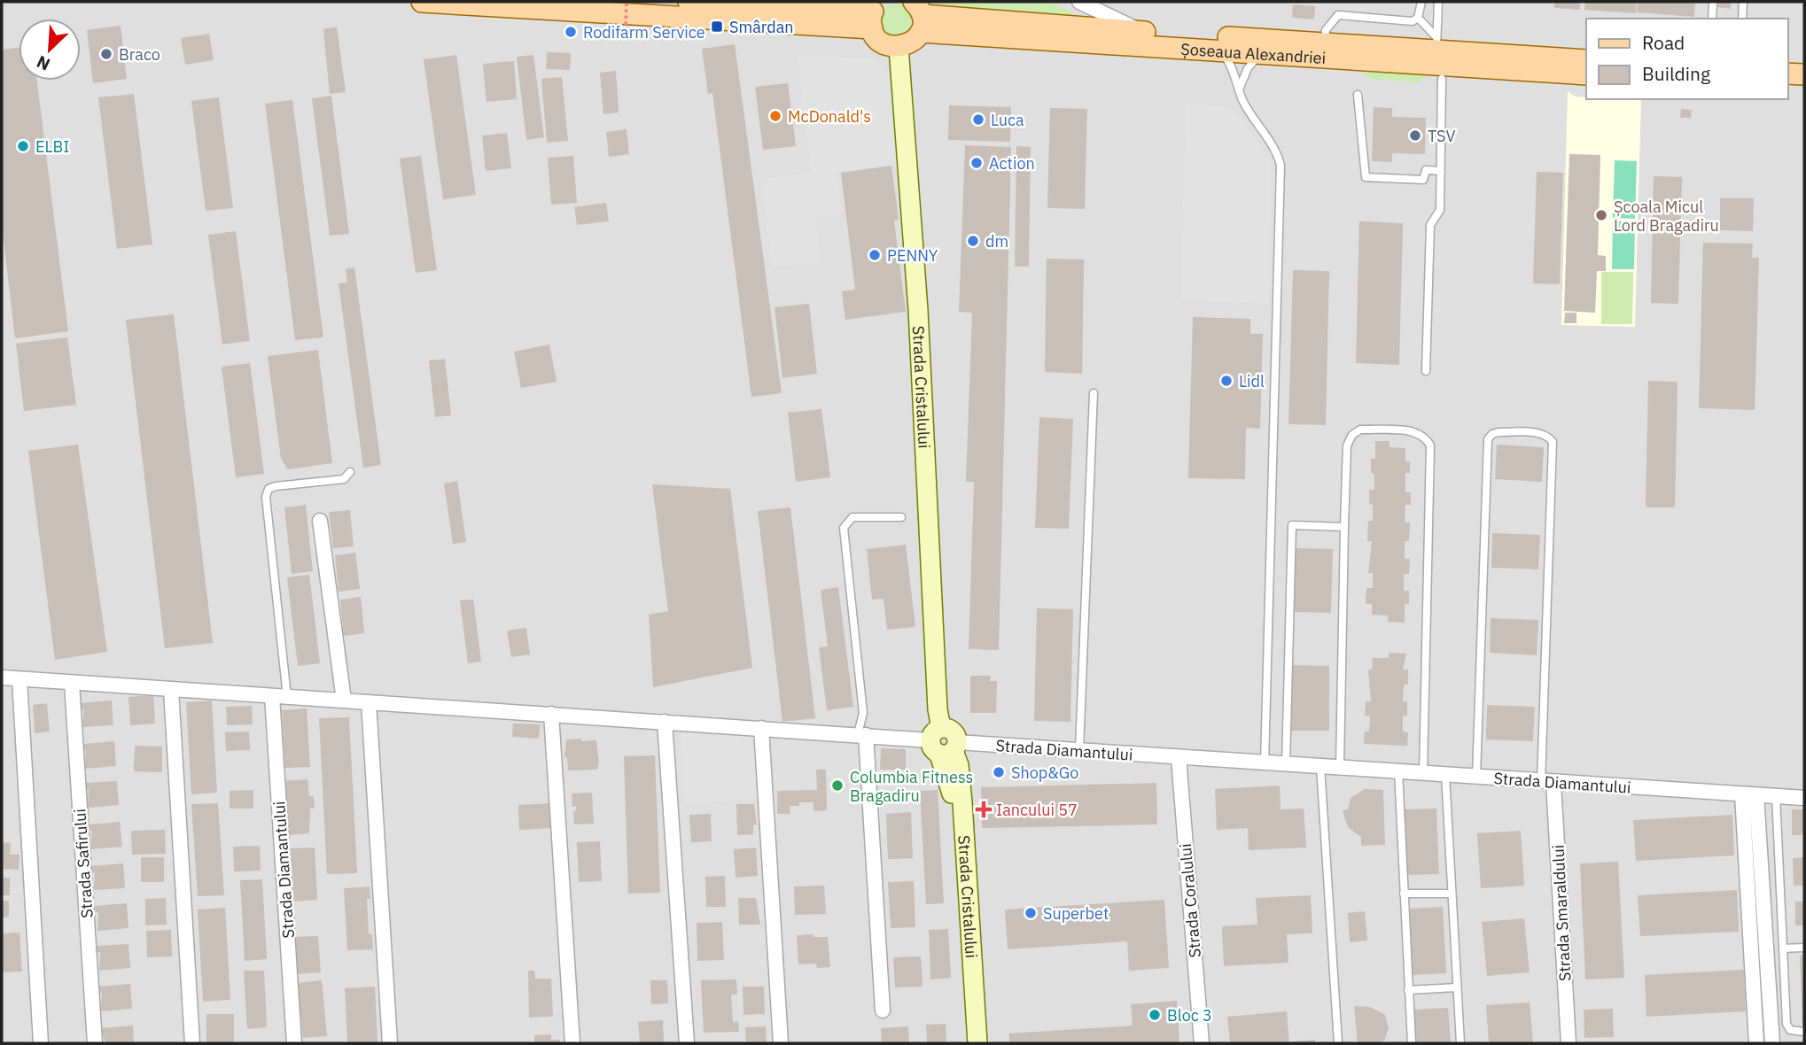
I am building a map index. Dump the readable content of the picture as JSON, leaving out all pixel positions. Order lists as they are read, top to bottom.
{
  "streets": {
    "main road": ["Șoseaua Alexandriei"],
    "street": [
      "Strada Cristalului",
      "Strada Diamantului",
      "Strada Safirului",
      "Strada Coralului",
      "Strada Smaraldului"
    ]
  },
  "crossings": [
    ["Strada Cristalului", "Strada Diamantului"],
    ["Strada Diamantului", "Strada Safirului"],
    ["Strada Diamantului", "Strada Coralului"],
    ["Strada Diamantului", "Strada Smaraldului"]
  ],
  "places": {
    "transit": ["Smârdan"],
    "other": [
      "Rodifarm Service",
      "Braco",
      "McDonald's",
      "Luca",
      "TSV",
      "ELBI",
      "Action",
      "Școala Micul Lord Bragadiru",
      "dm",
      "PENNY",
      "Lidl",
      "Shop&Go",
      "Columbia Fitness Bragadiru",
      "Superbet",
      "Bloc 3"
    ],
    "health": ["Iancului 57"]
  },
  "legend": ["Road", "Building"],
  "north": "bottom left"
}
